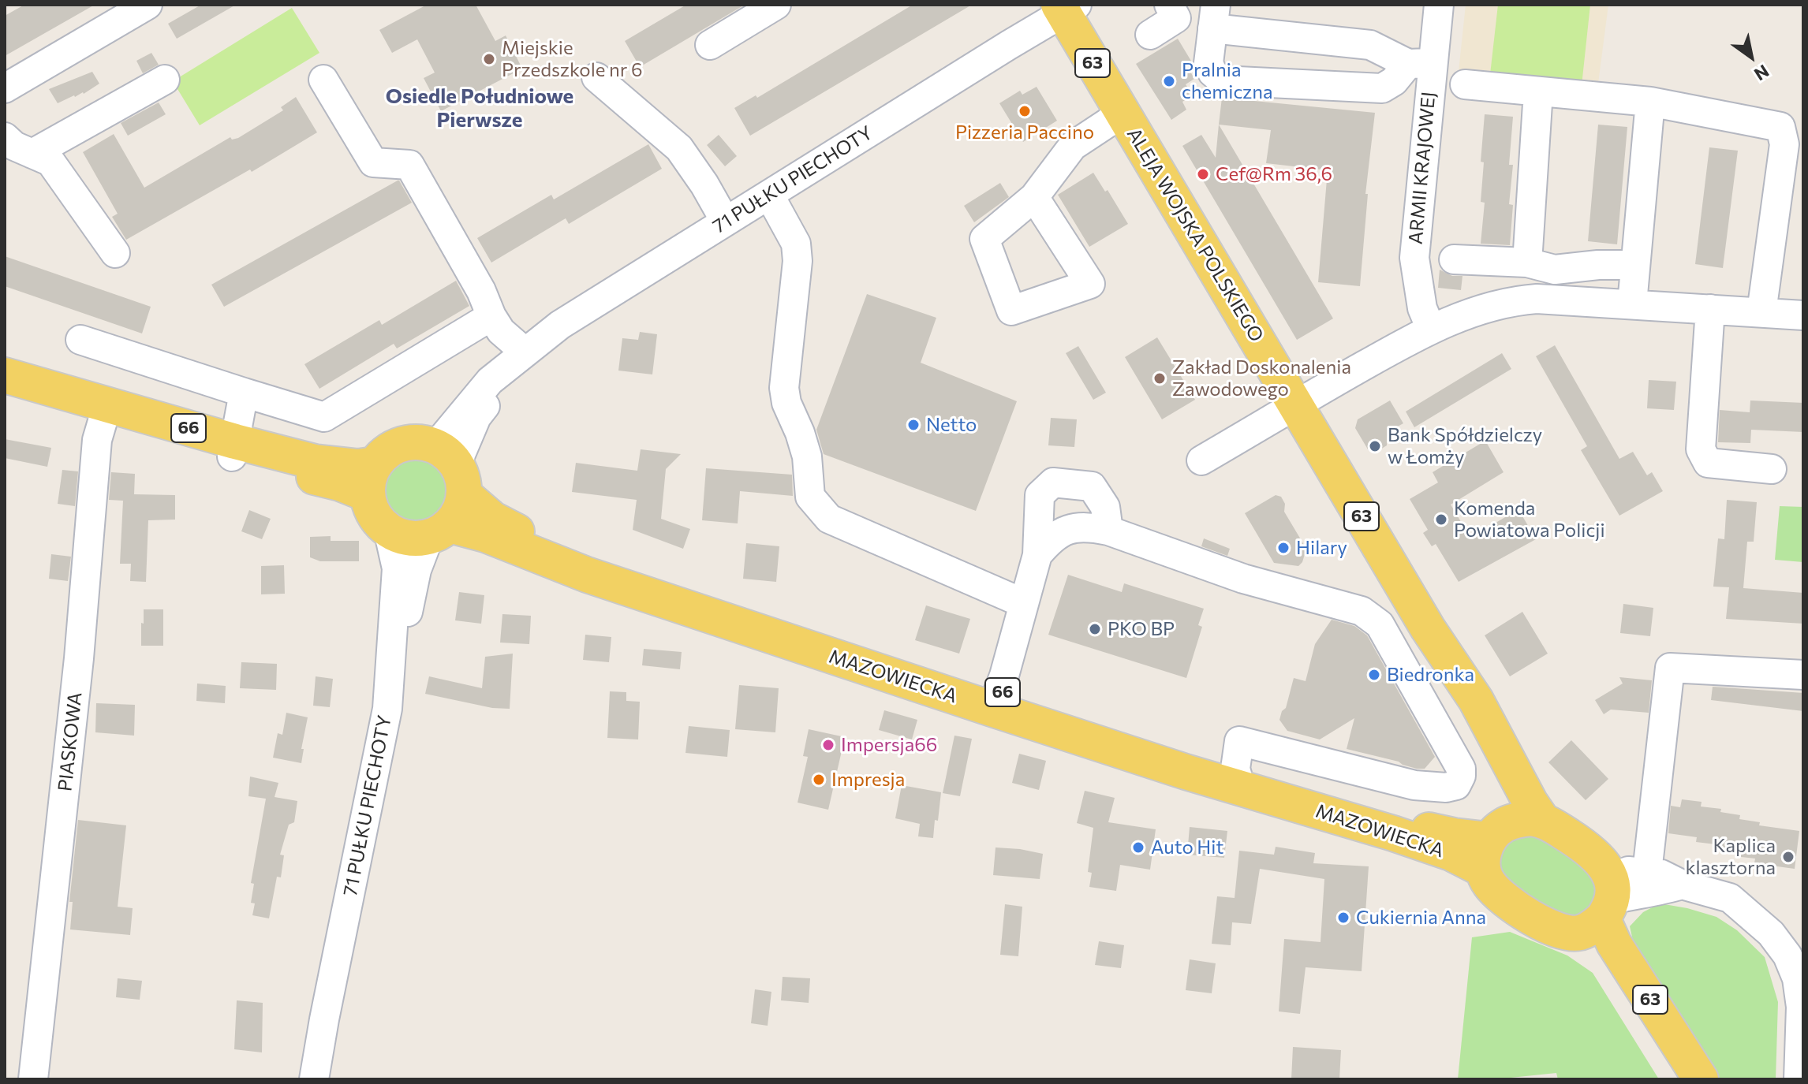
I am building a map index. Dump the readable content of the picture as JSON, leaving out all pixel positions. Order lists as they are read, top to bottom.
{
  "streets": {
    "main road": [
      "63",
      "ALEJA WOJSKA POLSKIEGO",
      "66",
      "MAZOWIECKA"
    ],
    "street": ["ARMII KRAJOWEJ", "71 PUŁKU PIECHOTY", "PIASKOWA"]
  },
  "crossings": [
    ["63", "ALEJA WOJSKA POLSKIEGO"],
    ["63", "MAZOWIECKA"],
    ["71 PUŁKU PIECHOTY", "ALEJA WOJSKA POLSKIEGO"],
    ["71 PUŁKU PIECHOTY", "66"],
    ["71 PUŁKU PIECHOTY", "MAZOWIECKA"],
    ["ALEJA WOJSKA POLSKIEGO", "MAZOWIECKA"],
    ["66", "MAZOWIECKA"],
    ["66", "PIASKOWA"]
  ],
  "districts": ["Osiedle Południowe Pierwsze"],
  "places": [
    "Miejskie Przedszkole nr 6",
    "Pralnia chemiczna",
    "Pizzeria Paccino",
    "Cef@Rm 36,6",
    "Zakład Doskonalenia Zawodowego",
    "Netto",
    "Bank Spółdzielczy w Łomży",
    "Komenda Powiatowa Policji",
    "Hilary",
    "PKO BP",
    "Biedronka",
    "Impersja66",
    "Impresja",
    "Auto Hit",
    "Kaplica klasztorna",
    "Cukiernia Anna"
  ],
  "north": "bottom right"
}
